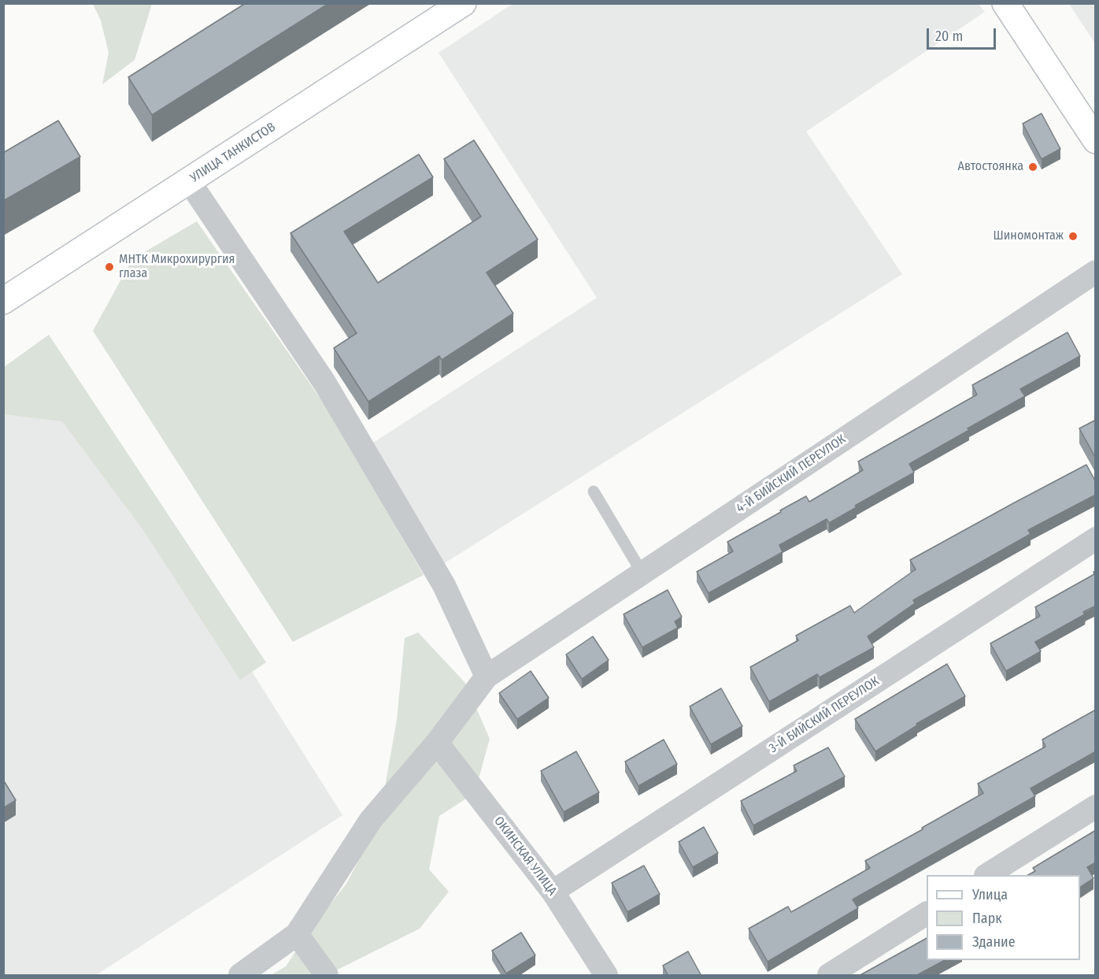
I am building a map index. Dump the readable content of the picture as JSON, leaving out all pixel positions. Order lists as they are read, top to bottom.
{
  "streets": {
    "street": [
      "УЛИЦА ТАНКИСТОВ",
      "4-Й БИЙСКИЙ ПЕРЕУЛОК",
      "3-Й БИЙСКИЙ ПЕРЕУЛОК",
      "ОКИНСКАЯ УЛИЦА"
    ]
  },
  "crossings": [
    ["4-Й БИЙСКИЙ ПЕРЕУЛОК", "ОКИНСКАЯ УЛИЦА"],
    ["3-Й БИЙСКИЙ ПЕРЕУЛОК", "ОКИНСКАЯ УЛИЦА"]
  ],
  "places": ["Автостоянка", "Шиномонтаж", "МНТК Микрохирургия глаза"],
  "legend": ["Улица", "Парк", "Здание"],
  "scale_bar": "20 m"
}
